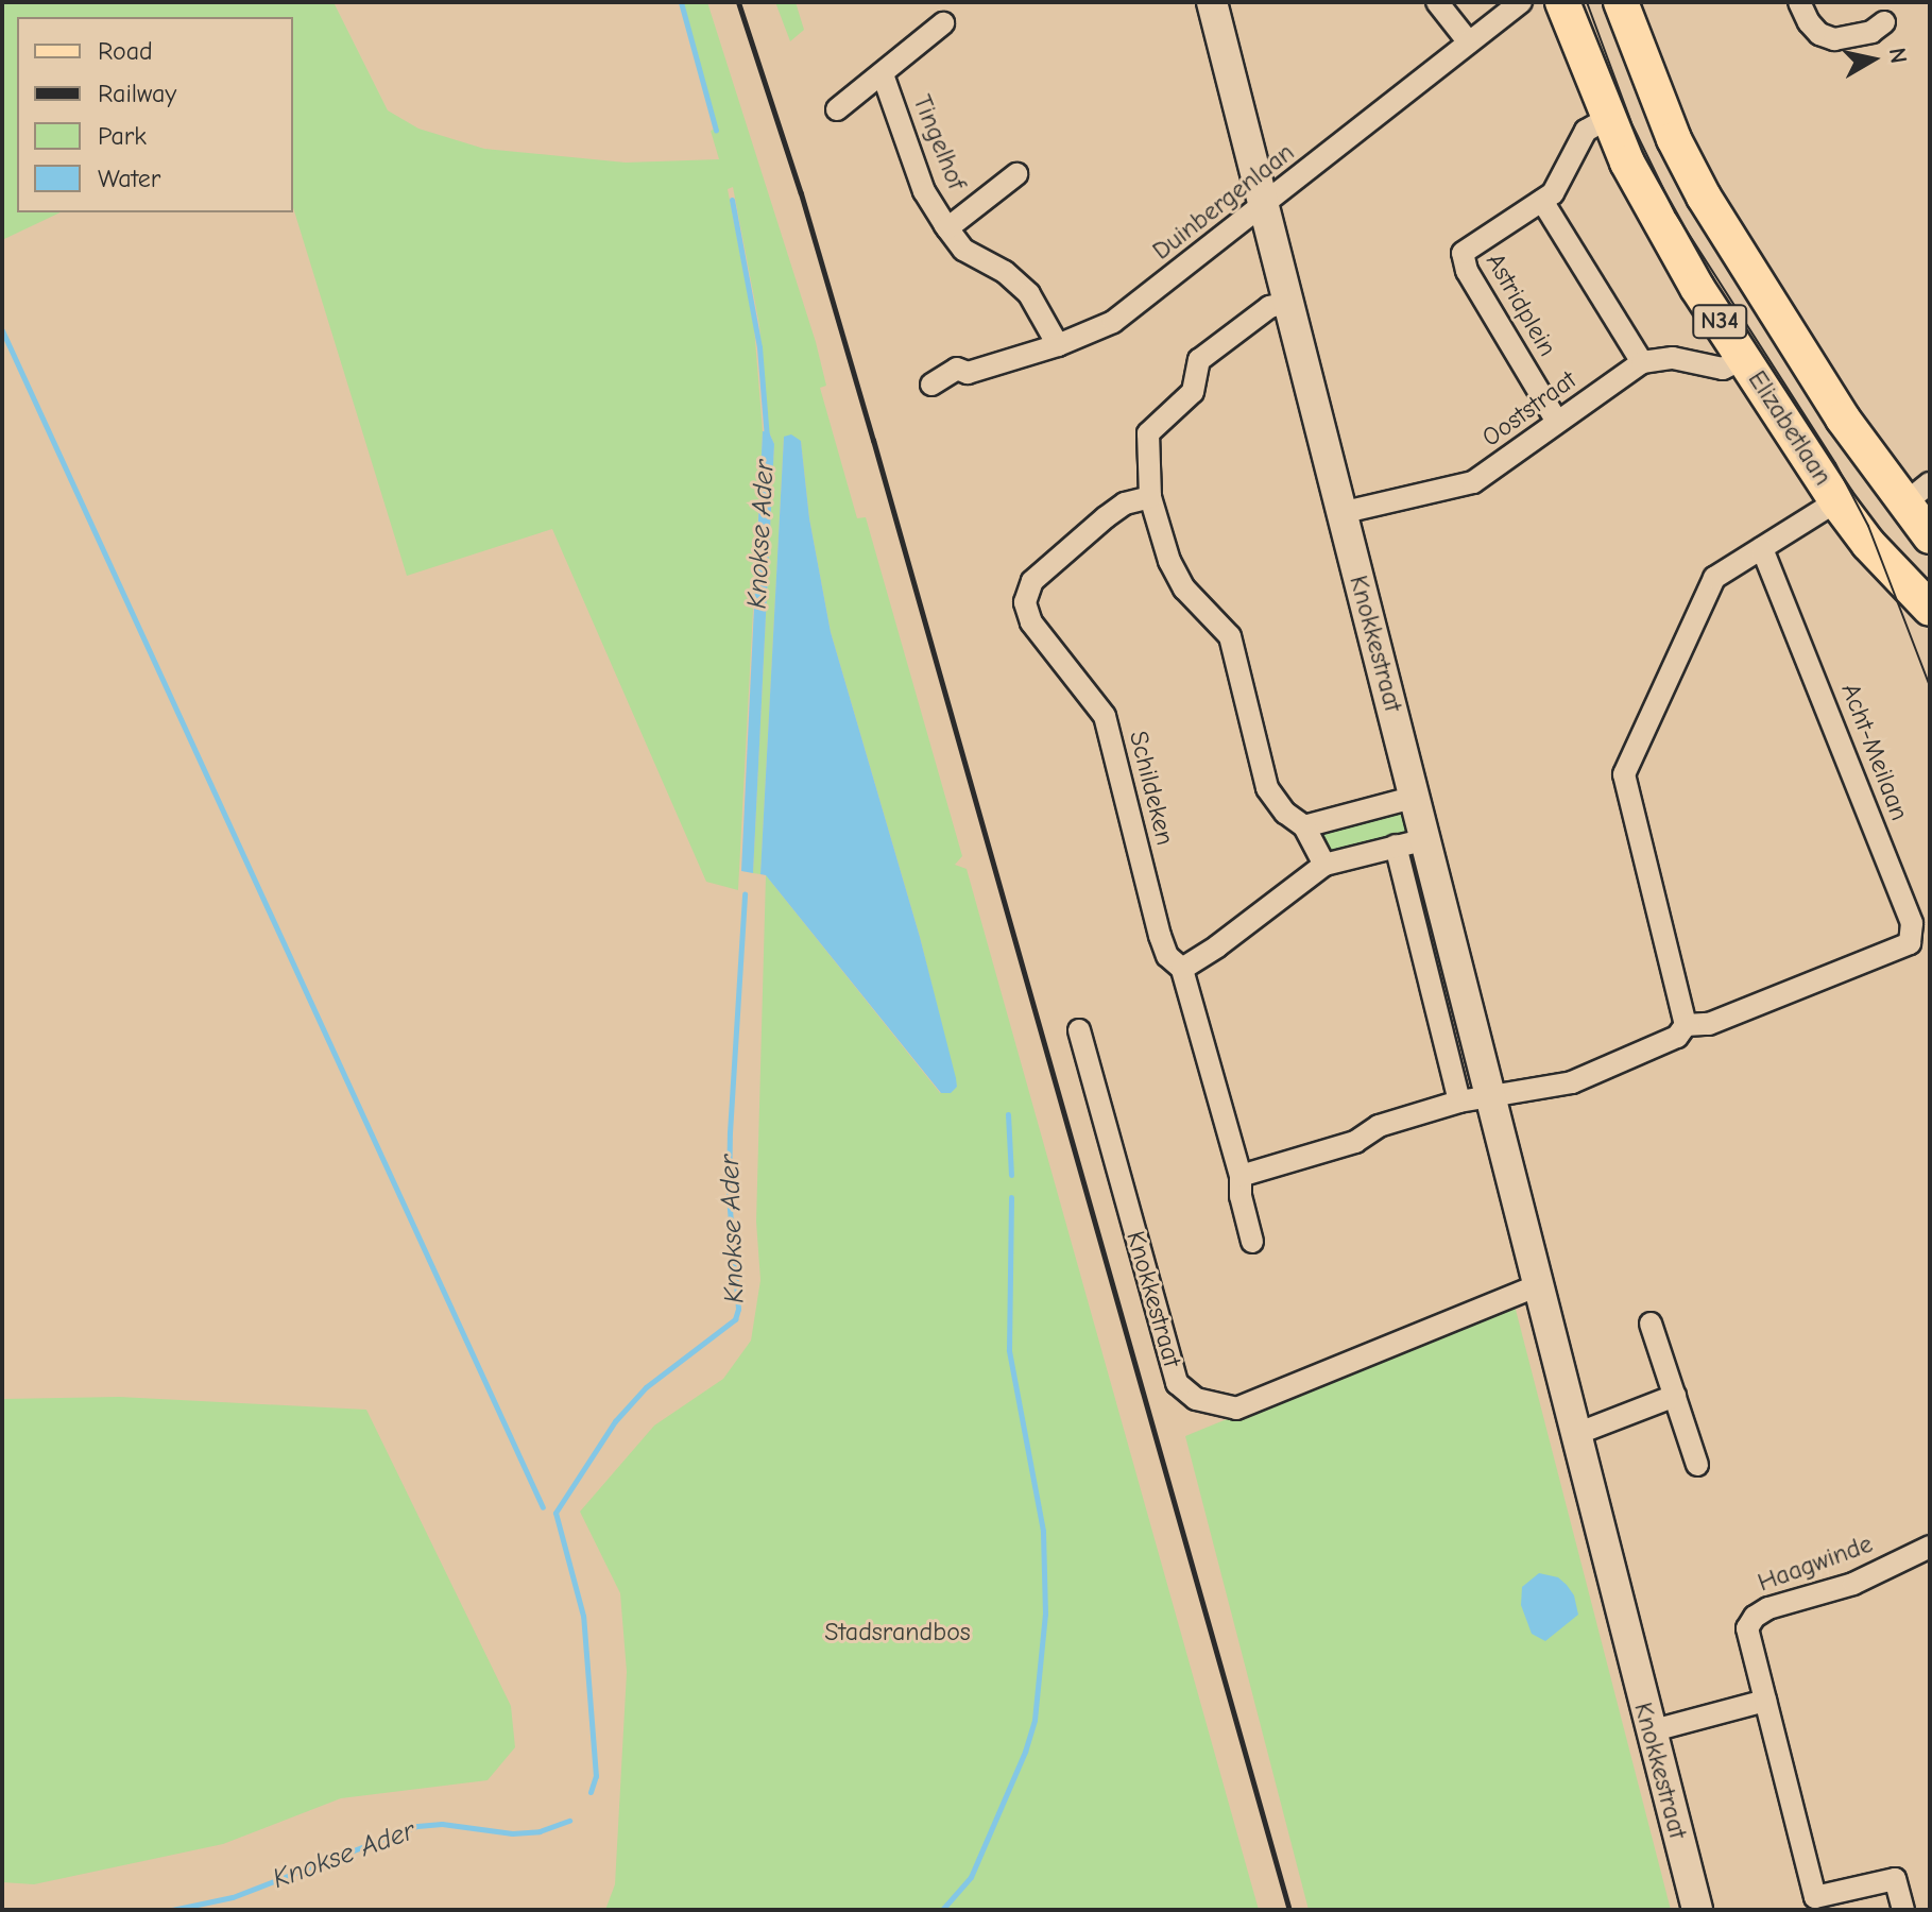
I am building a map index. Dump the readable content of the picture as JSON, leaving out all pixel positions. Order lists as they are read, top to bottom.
{
  "streets": {
    "main road": ["N34", "Elizabetlaan"],
    "street": [
      "Tingelhof",
      "Duinbergenlaan",
      "Astridplein",
      "Ooststraat",
      "Knokkestraat",
      "Acht-Meilaan",
      "Schildeken",
      "Haagwinde"
    ]
  },
  "crossings": [
    ["Tingelhof", "Duinbergenlaan"],
    ["Duinbergenlaan", "Knokkestraat"],
    ["Astridplein", "Ooststraat"],
    ["Astridplein", "Elizabetlaan"],
    ["Ooststraat", "Knokkestraat"],
    ["Knokkestraat", "Acht-Meilaan"]
  ],
  "water": ["Knokse Ader"],
  "parks": ["Stadsrandbos"],
  "legend": [
    "Road",
    "Railway",
    "Park",
    "Water"
  ],
  "north": "right"
}
